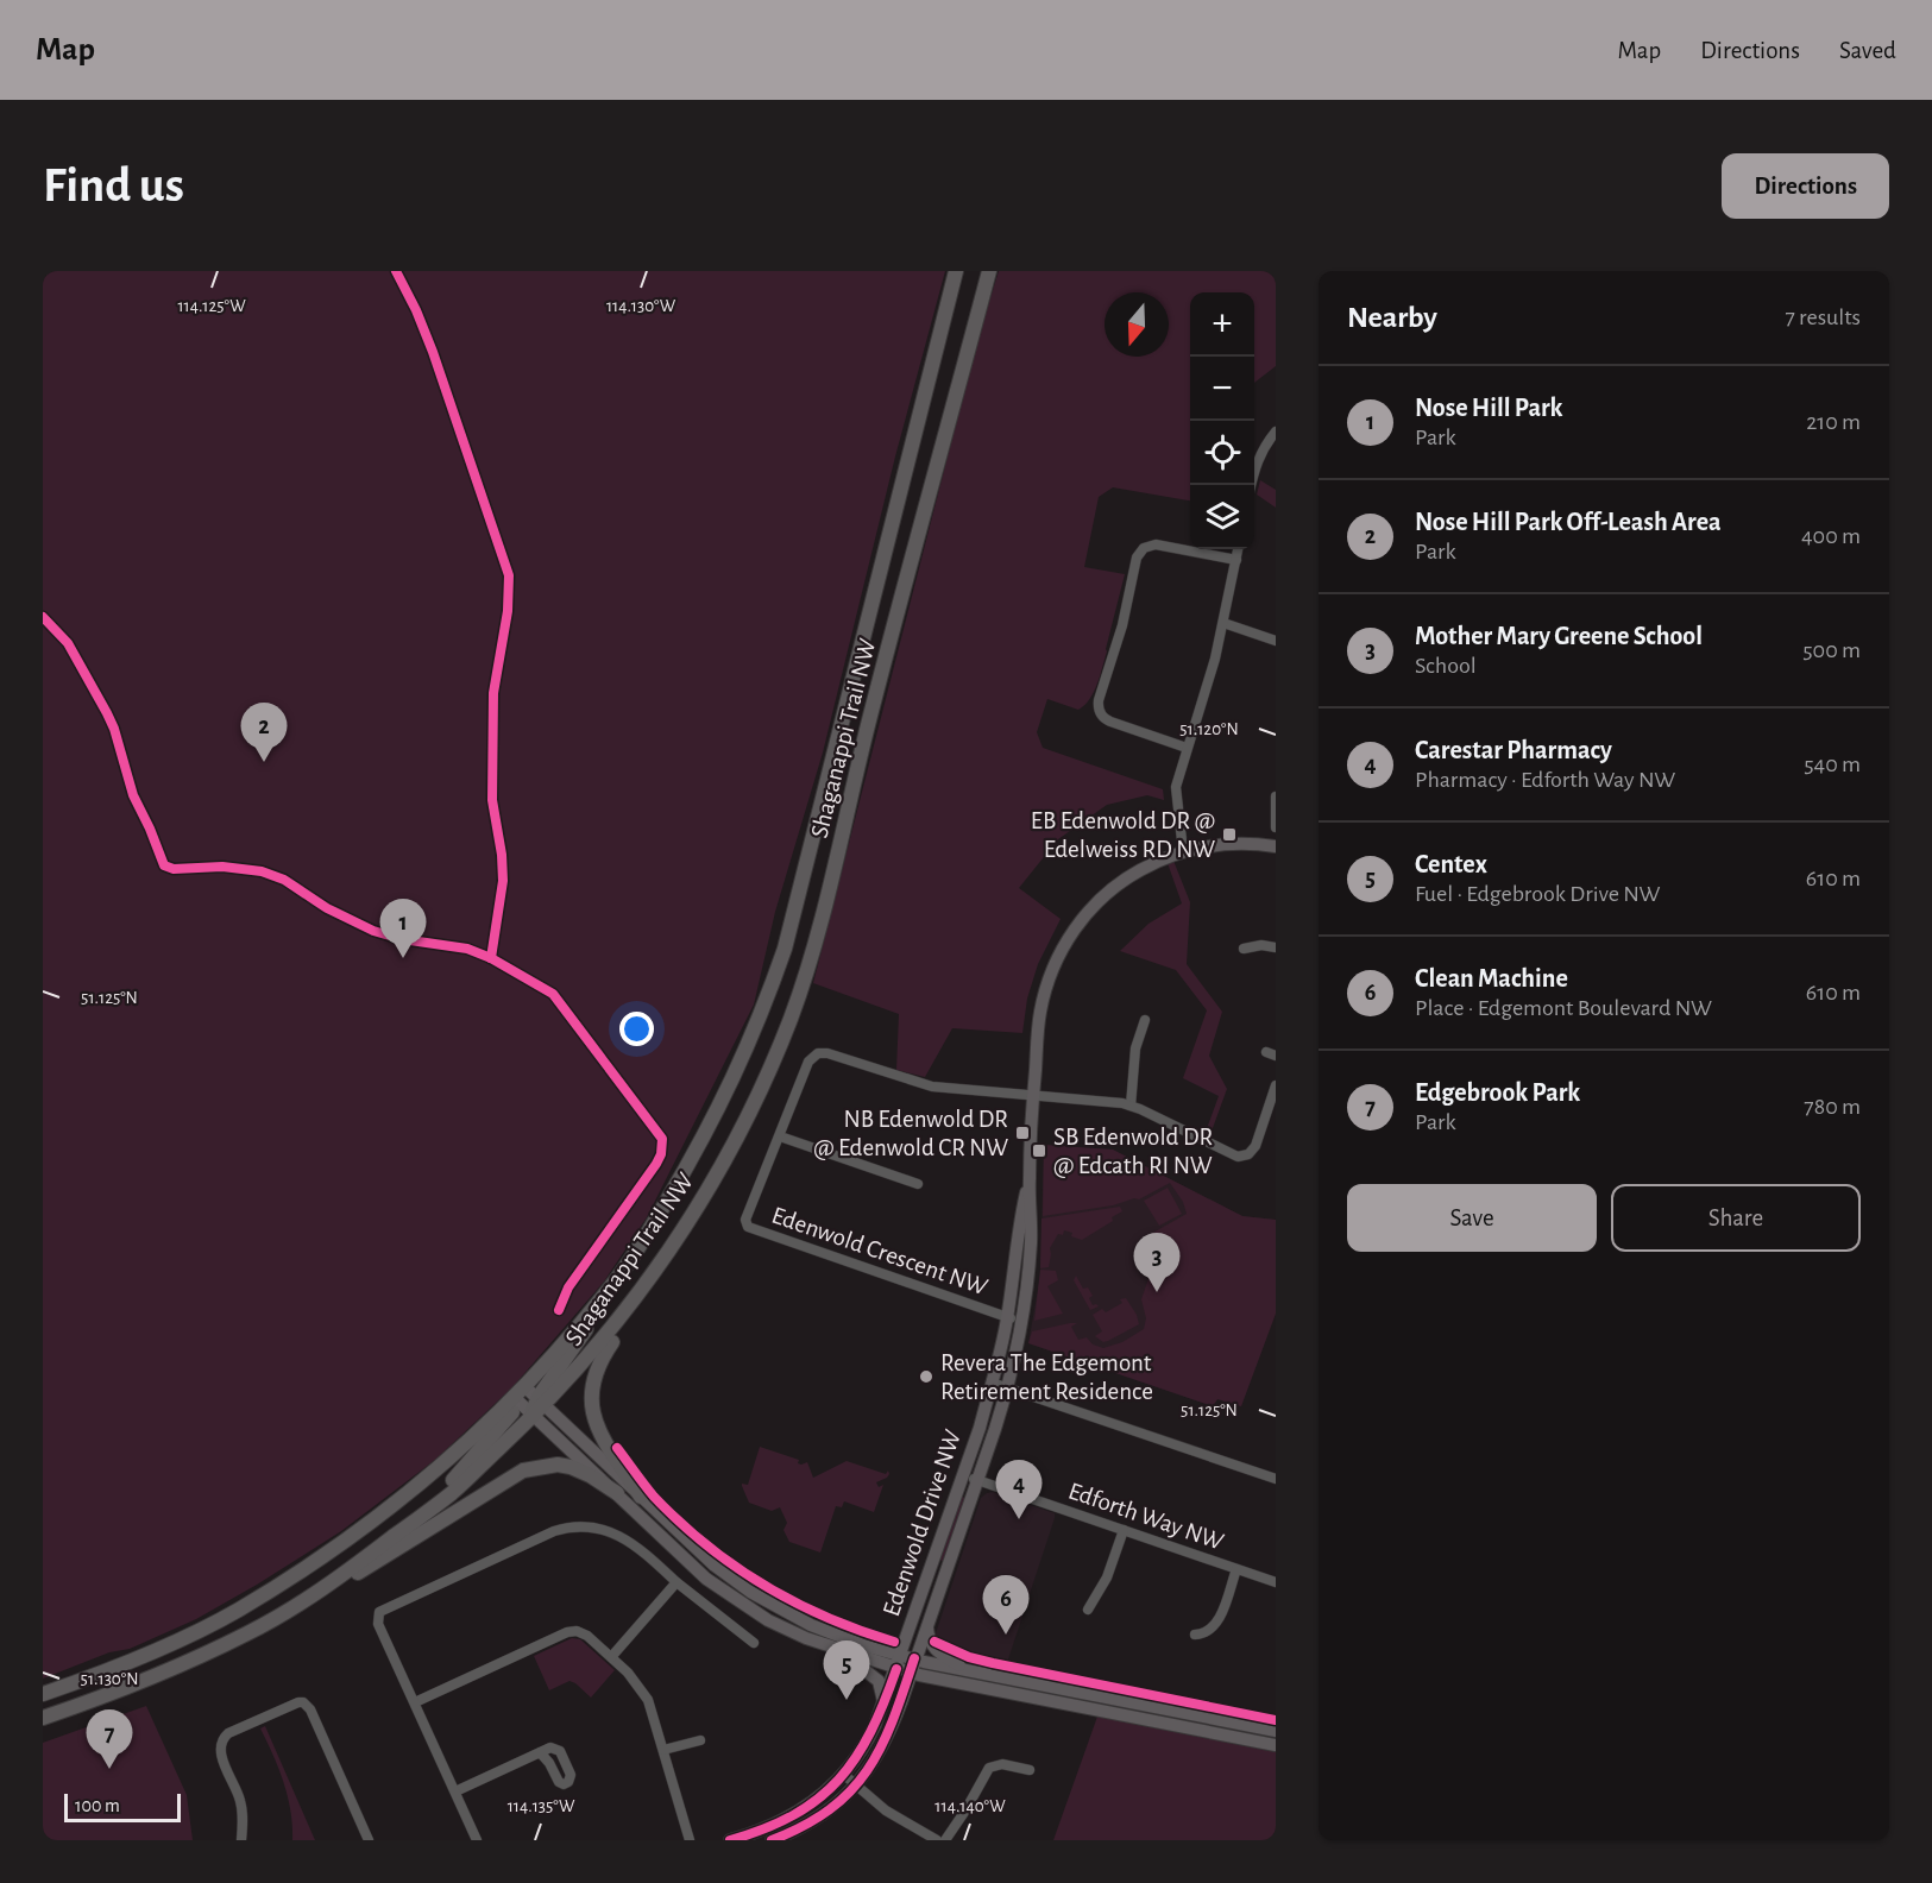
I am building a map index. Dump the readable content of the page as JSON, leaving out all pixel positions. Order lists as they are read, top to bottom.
{
  "streets": {
    "main road": ["Shaganappi Trail NW"],
    "street": ["Edenwold Crescent NW", "Edforth Way NW", "Edenwold Drive NW"]
  },
  "crossings": [
    ["Edenwold Crescent NW", "Edenwold Drive NW"],
    ["Edforth Way NW", "Edenwold Drive NW"]
  ],
  "places": {
    "transit": ["EB Edenwold DR @ Edelweiss RD NW", "NB Edenwold DR @ Edenwold CR NW", "SB Edenwold DR @ Edcath RI NW"],
    "other": ["Revera The Edgemont Retirement Residence"]
  },
  "scale_bar": "100 m",
  "north": "bottom",
  "page": {
    "header": "Map",
    "nav": ["Map", "Directions", "Saved"],
    "buttons": [
      "Directions",
      ["Save", "Share"]
    ],
    "title": "Find us",
    "heading": ["Nearby", "7 results"],
    "map_buttons": ["+", "−"],
    "list": [
      {
        "mark": "1",
        "name": "Nose Hill Park",
        "note": "Park",
        "value": "210 m"
      },
      {
        "mark": "2",
        "name": "Nose Hill Park Off-Leash Area",
        "note": "Park",
        "value": "400 m"
      },
      {
        "mark": "3",
        "name": "Mother Mary Greene School",
        "note": "School",
        "value": "500 m"
      },
      {
        "mark": "4",
        "name": "Carestar Pharmacy",
        "note": "Pharmacy · Edforth Way NW",
        "value": "540 m"
      },
      {
        "mark": "5",
        "name": "Centex",
        "note": "Fuel · Edgebrook Drive NW",
        "value": "610 m"
      },
      {
        "mark": "6",
        "name": "Clean Machine",
        "note": "Place · Edgemont Boulevard NW",
        "value": "610 m"
      },
      {
        "mark": "7",
        "name": "Edgebrook Park",
        "note": "Park",
        "value": "780 m"
      }
    ],
    "pins": [
      "2",
      "1",
      "3",
      "4",
      "6",
      "5",
      "7"
    ],
    "scale": "100 m"
  },
  "coordinates": [
    "114.125°W",
    "114.130°W",
    "51.120°N",
    "51.125°N",
    "51.130°N",
    "114.135°W",
    "114.140°W"
  ]
}
